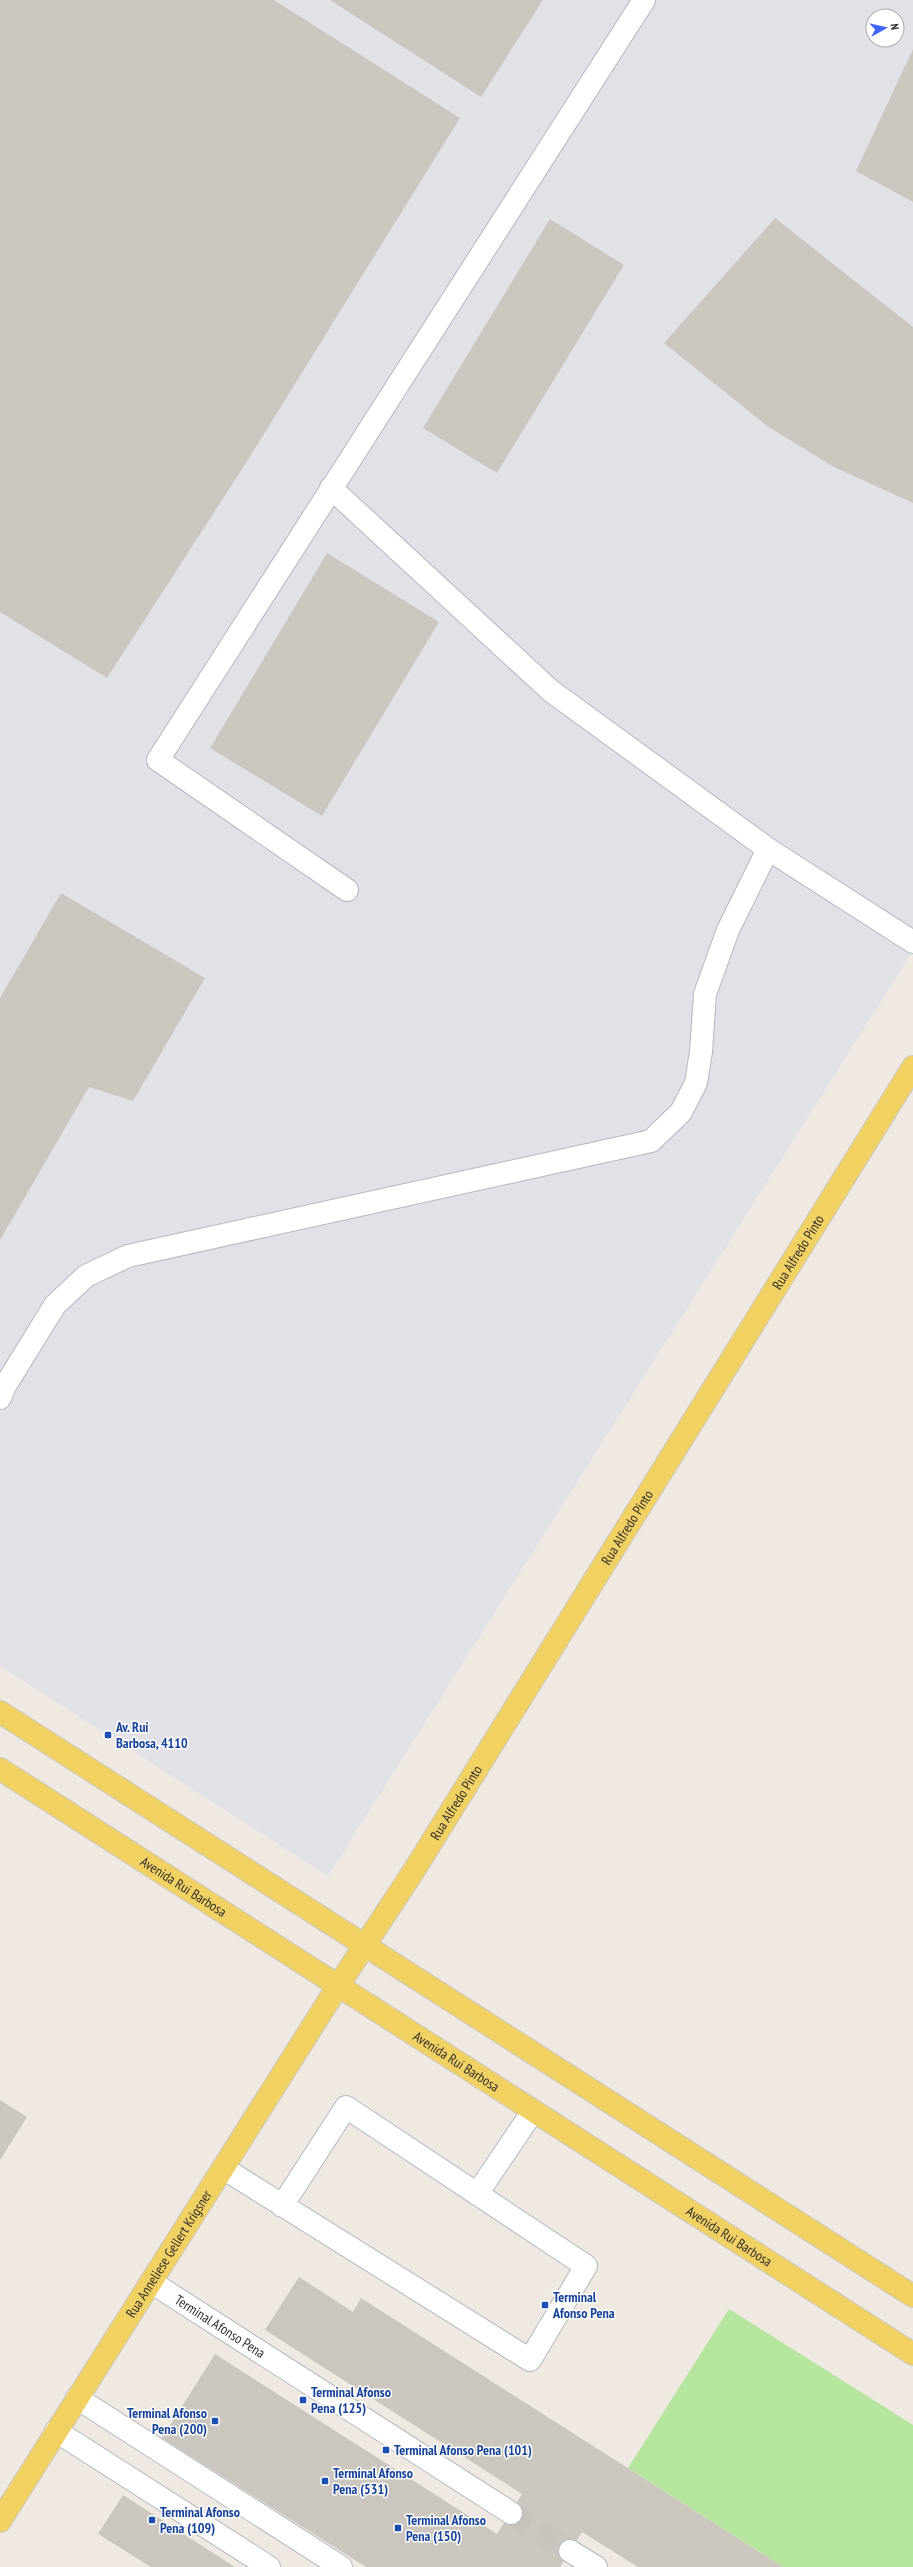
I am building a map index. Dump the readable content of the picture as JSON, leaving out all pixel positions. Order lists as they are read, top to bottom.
{
  "streets": {
    "main road": ["Rua Alfredo Pinto", "Avenida Rui Barbosa", "Rua Anneliese Gellert Krigsner"],
    "lane": ["Terminal Afonso Pena"]
  },
  "crossings": [
    ["Rua Alfredo Pinto", "Avenida Rui Barbosa"],
    ["Rua Alfredo Pinto", "Rua Anneliese Gellert Krigsner"],
    ["Avenida Rui Barbosa", "Rua Anneliese Gellert Krigsner"],
    ["Rua Anneliese Gellert Krigsner", "Terminal Afonso Pena"]
  ],
  "places": {
    "transit": [
      "Av. Rui Barbosa, 4110",
      "Terminal Afonso Pena",
      "Terminal Afonso Pena (125)",
      "Terminal Afonso Pena (200)",
      "Terminal Afonso Pena (101)",
      "Terminal Afonso Pena (531)",
      "Terminal Afonso Pena (109)",
      "Terminal Afonso Pena (150)"
    ]
  },
  "north": "right"
}
